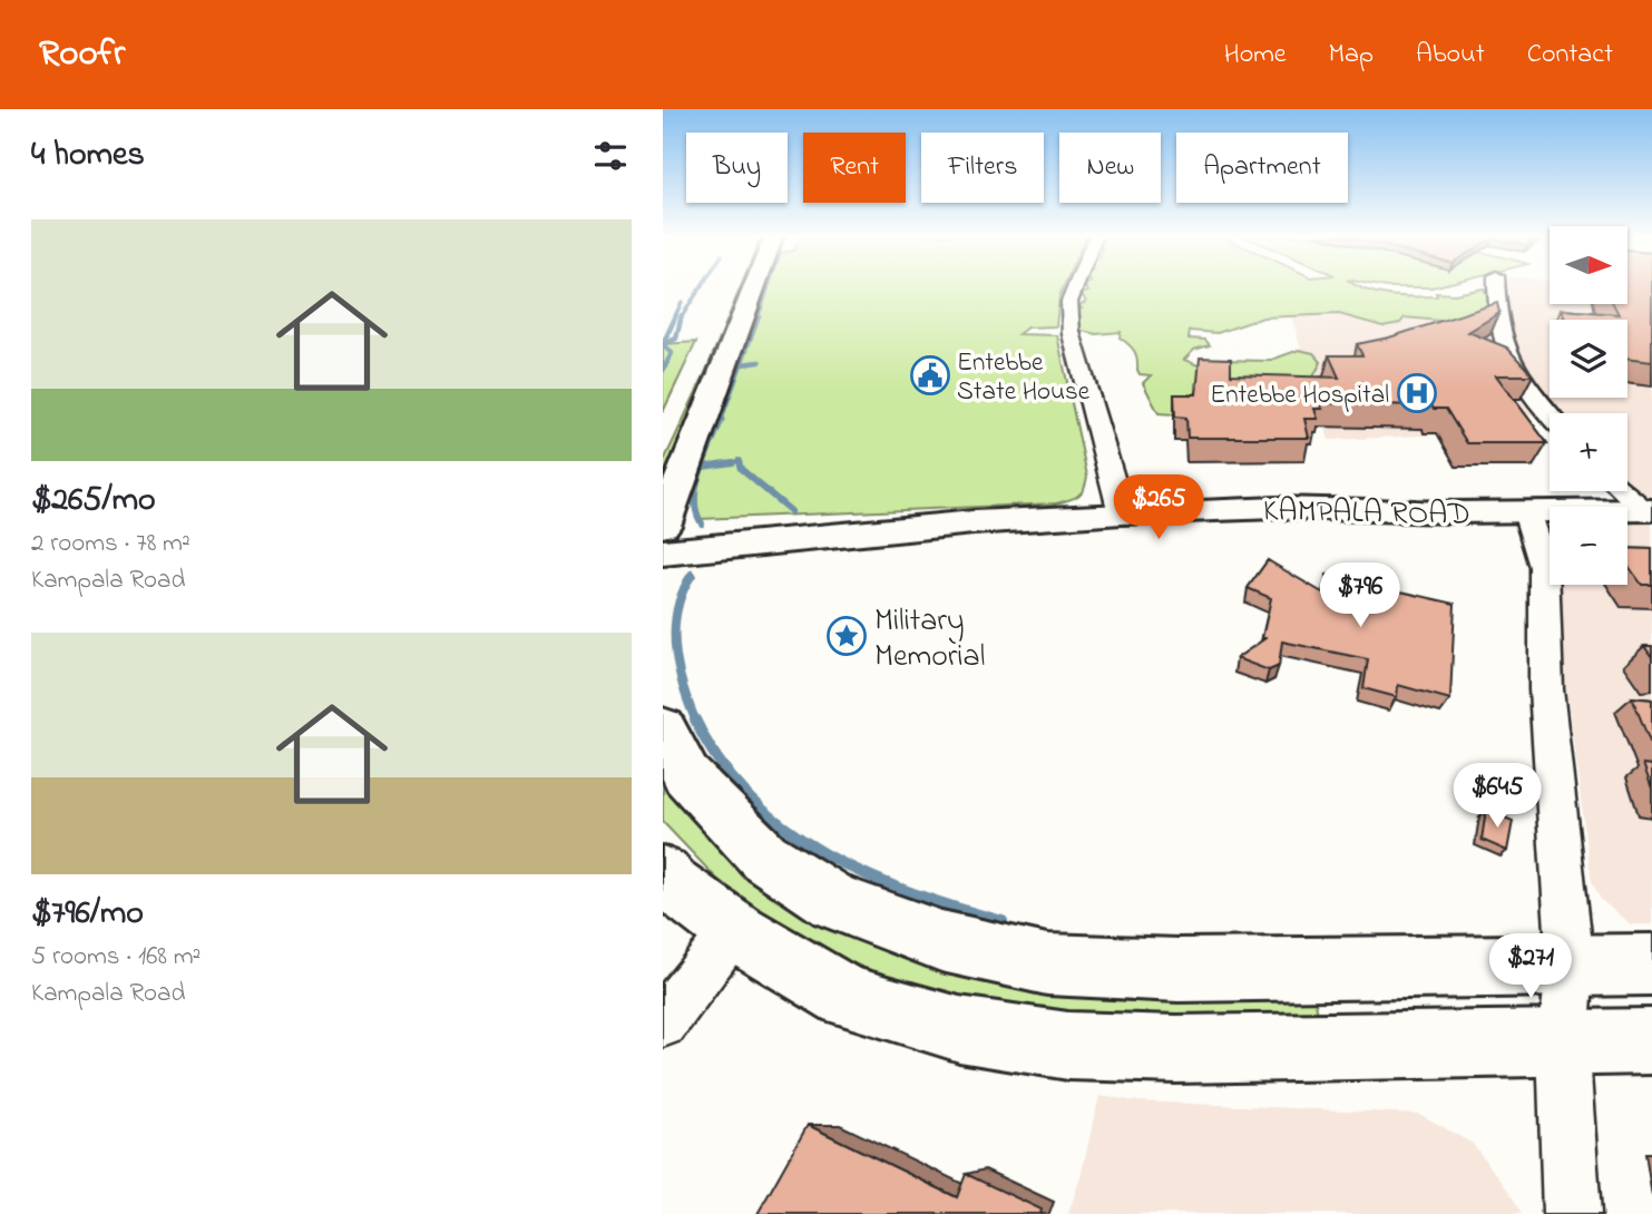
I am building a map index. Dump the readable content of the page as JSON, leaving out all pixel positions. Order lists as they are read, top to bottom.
{
  "streets": {
    "main road": ["KAMPALA ROAD"]
  },
  "places": {
    "public building": ["Entebbe State House"],
    "hospital": ["Entebbe Hospital"],
    "place": ["Military Memorial"]
  },
  "north": "right",
  "page": {
    "header": "Roofr",
    "nav": [
      "Home",
      "Map",
      "About",
      "Contact"
    ],
    "heading": "4 homes",
    "chip": [
      "Buy",
      "Rent",
      "Filters",
      "New",
      "Apartment"
    ],
    "list": [
      {
        "name": "$265/mo",
        "note": "2 rooms · 78 m² · Kampala Road"
      },
      {
        "name": "$796/mo",
        "note": "5 rooms · 168 m² · Kampala Road"
      }
    ],
    "map_buttons": ["+", "−"],
    "price": [
      "$265",
      "$796",
      "$645",
      "$271"
    ]
  }
}
